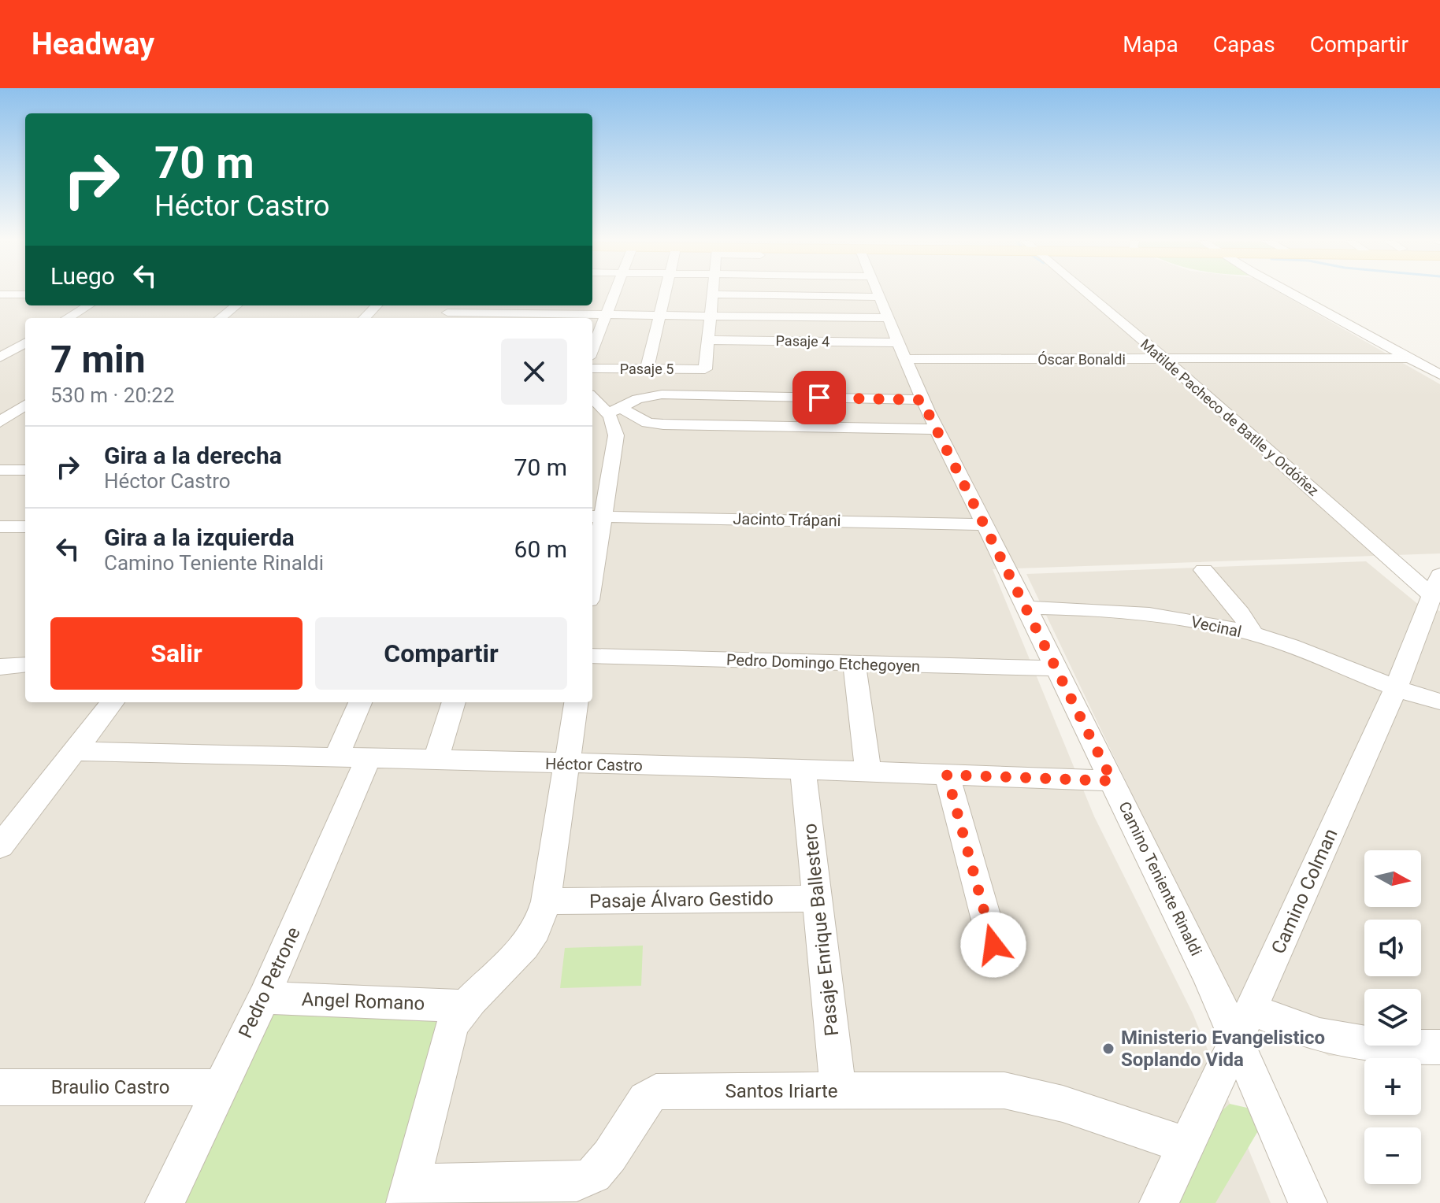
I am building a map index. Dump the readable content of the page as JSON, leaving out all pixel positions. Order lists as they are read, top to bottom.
{
  "streets": {
    "street": [
      "Pasaje 4",
      "Óscar Bonaldi",
      "Pasaje 5",
      "Matilde Pacheco de Batlle y Ordóñez",
      "Jacinto Trápani",
      "Vecinal",
      "Pedro Domingo Etchegoyen",
      "Héctor Castro",
      "Camino Teniente Rinaldi",
      "Camino Colman",
      "Pasaje Álvaro Gestido",
      "Pasaje Enrique Ballestero",
      "Pedro Petrone",
      "Angel Romano",
      "Braulio Castro",
      "Santos Iriarte"
    ]
  },
  "crossings": [
    ["Pasaje 4", "Óscar Bonaldi"],
    ["Pasaje 4", "Pasaje 5"],
    ["Pasaje 4", "Camino Teniente Rinaldi"],
    ["Óscar Bonaldi", "Matilde Pacheco de Batlle y Ordóñez"],
    ["Óscar Bonaldi", "Camino Teniente Rinaldi"],
    ["Matilde Pacheco de Batlle y Ordóñez", "Camino Colman"],
    ["Jacinto Trápani", "Camino Teniente Rinaldi"],
    ["Vecinal", "Camino Teniente Rinaldi"],
    ["Vecinal", "Camino Colman"],
    ["Pedro Domingo Etchegoyen", "Camino Teniente Rinaldi"],
    ["Héctor Castro", "Camino Teniente Rinaldi"],
    ["Héctor Castro", "Pasaje Enrique Ballestero"],
    ["Héctor Castro", "Pedro Petrone"],
    ["Camino Teniente Rinaldi", "Camino Colman"],
    ["Camino Colman", "Santos Iriarte"],
    ["Pasaje Álvaro Gestido", "Pasaje Enrique Ballestero"],
    ["Pasaje Enrique Ballestero", "Santos Iriarte"],
    ["Pedro Petrone", "Angel Romano"],
    ["Pedro Petrone", "Braulio Castro"]
  ],
  "places": ["Ministerio Evangelistico Soplando Vida"],
  "north": "right",
  "page": {
    "header": "Headway",
    "nav": ["Mapa", "Capas", "Compartir"],
    "turn": ["70 m", "Héctor Castro"],
    "then": "Luego",
    "heading": ["7 min", "530 m · 20:22"],
    "list": [
      {
        "name": "Gira a la derecha",
        "note": "Héctor Castro",
        "value": "70 m"
      },
      {
        "name": "Gira a la izquierda",
        "note": "Camino Teniente Rinaldi",
        "value": "60 m"
      }
    ],
    "buttons": ["Salir", "Compartir"],
    "map_buttons": ["+", "−"]
  }
}
